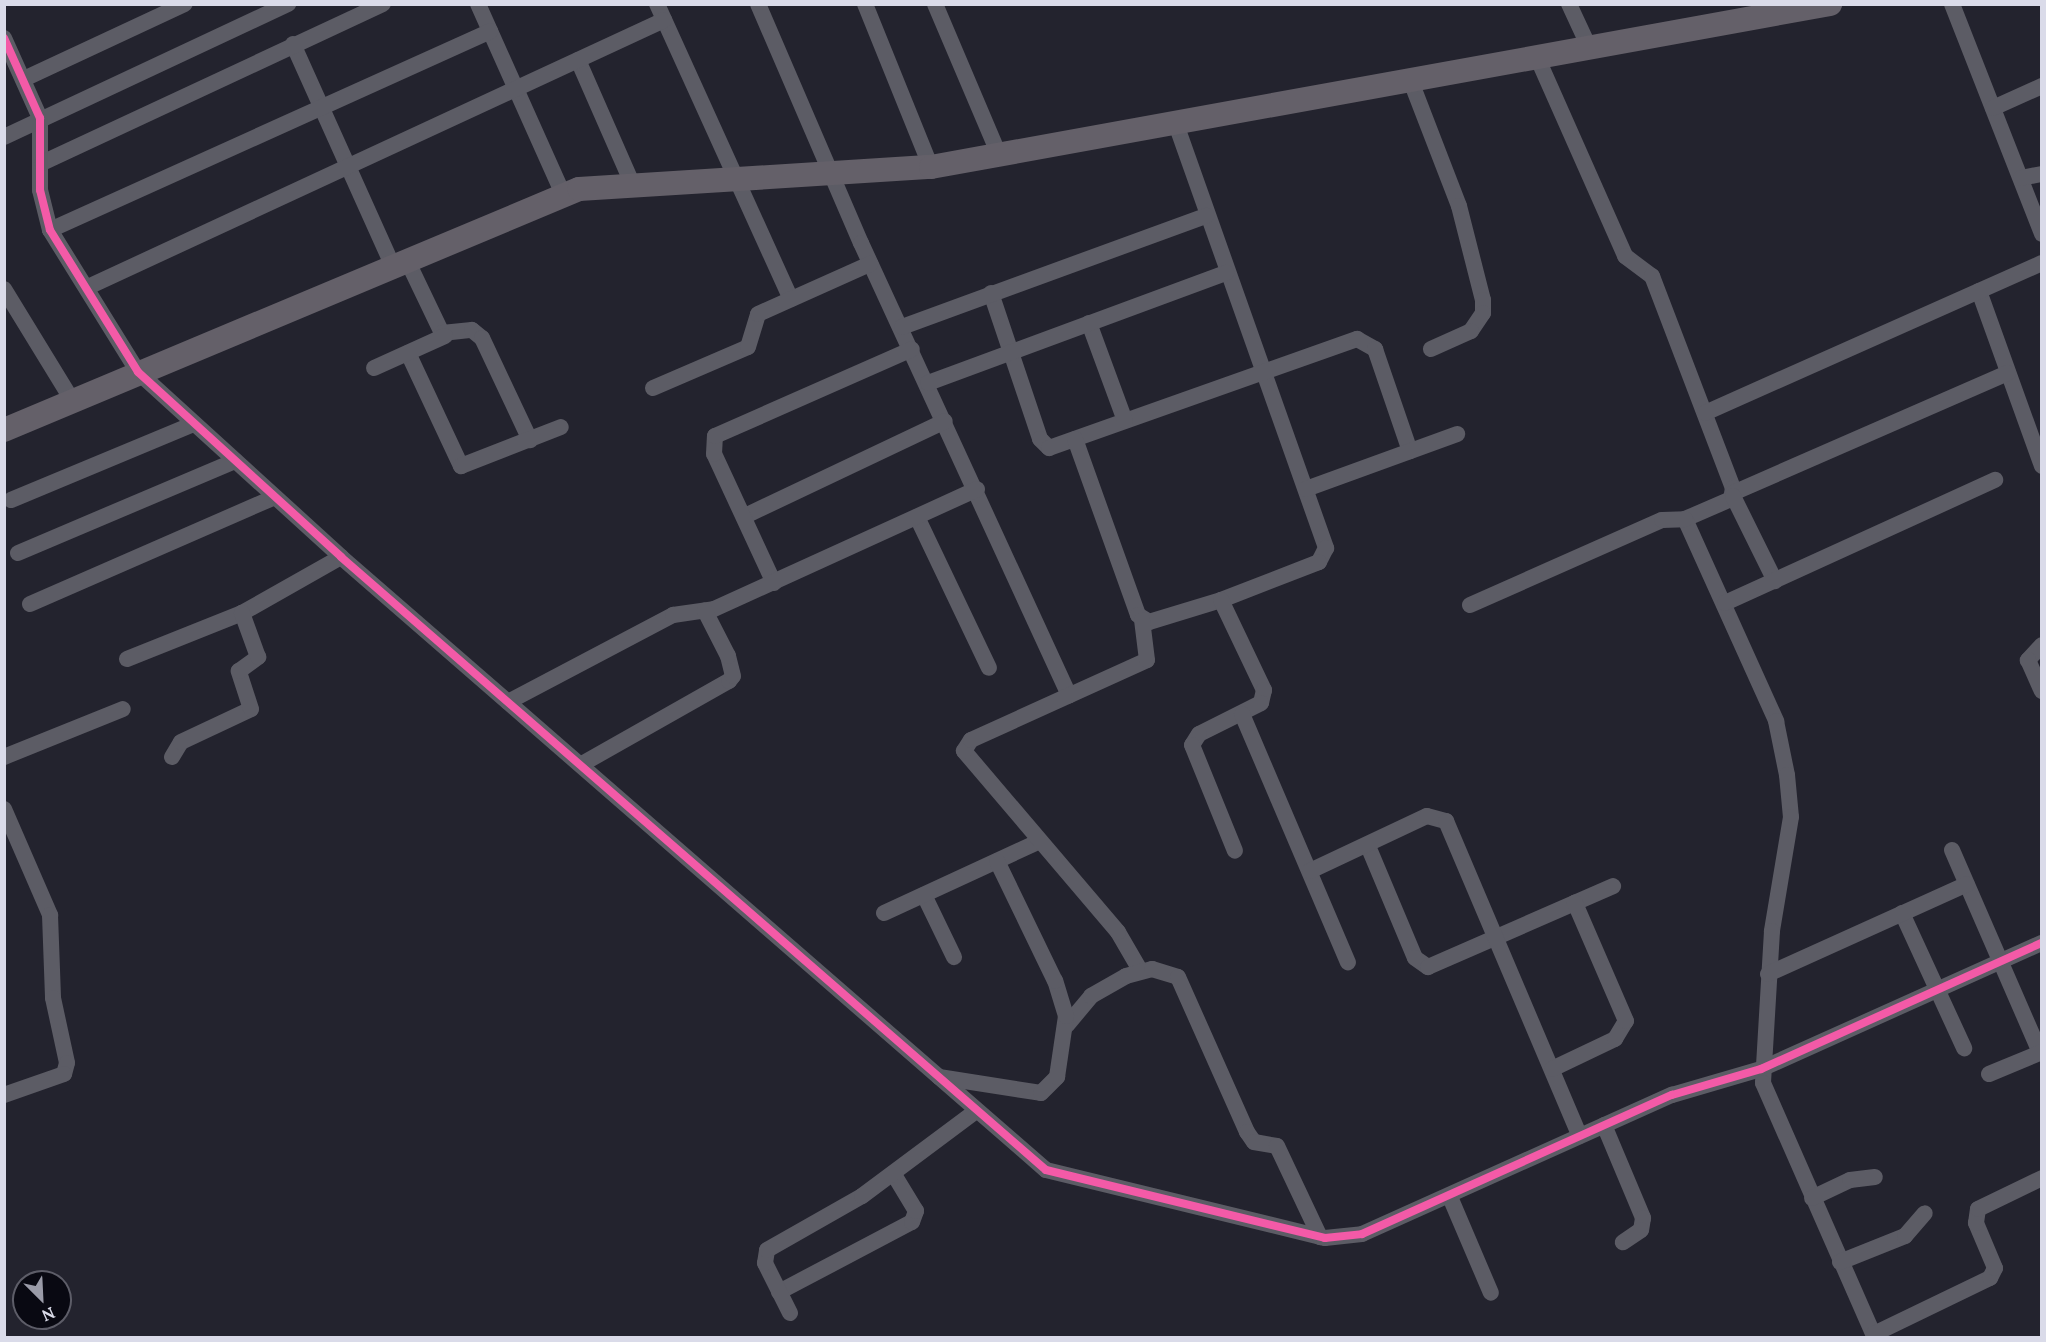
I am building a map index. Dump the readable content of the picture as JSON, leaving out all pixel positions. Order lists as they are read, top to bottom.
{
  "north": "bottom right"
}
